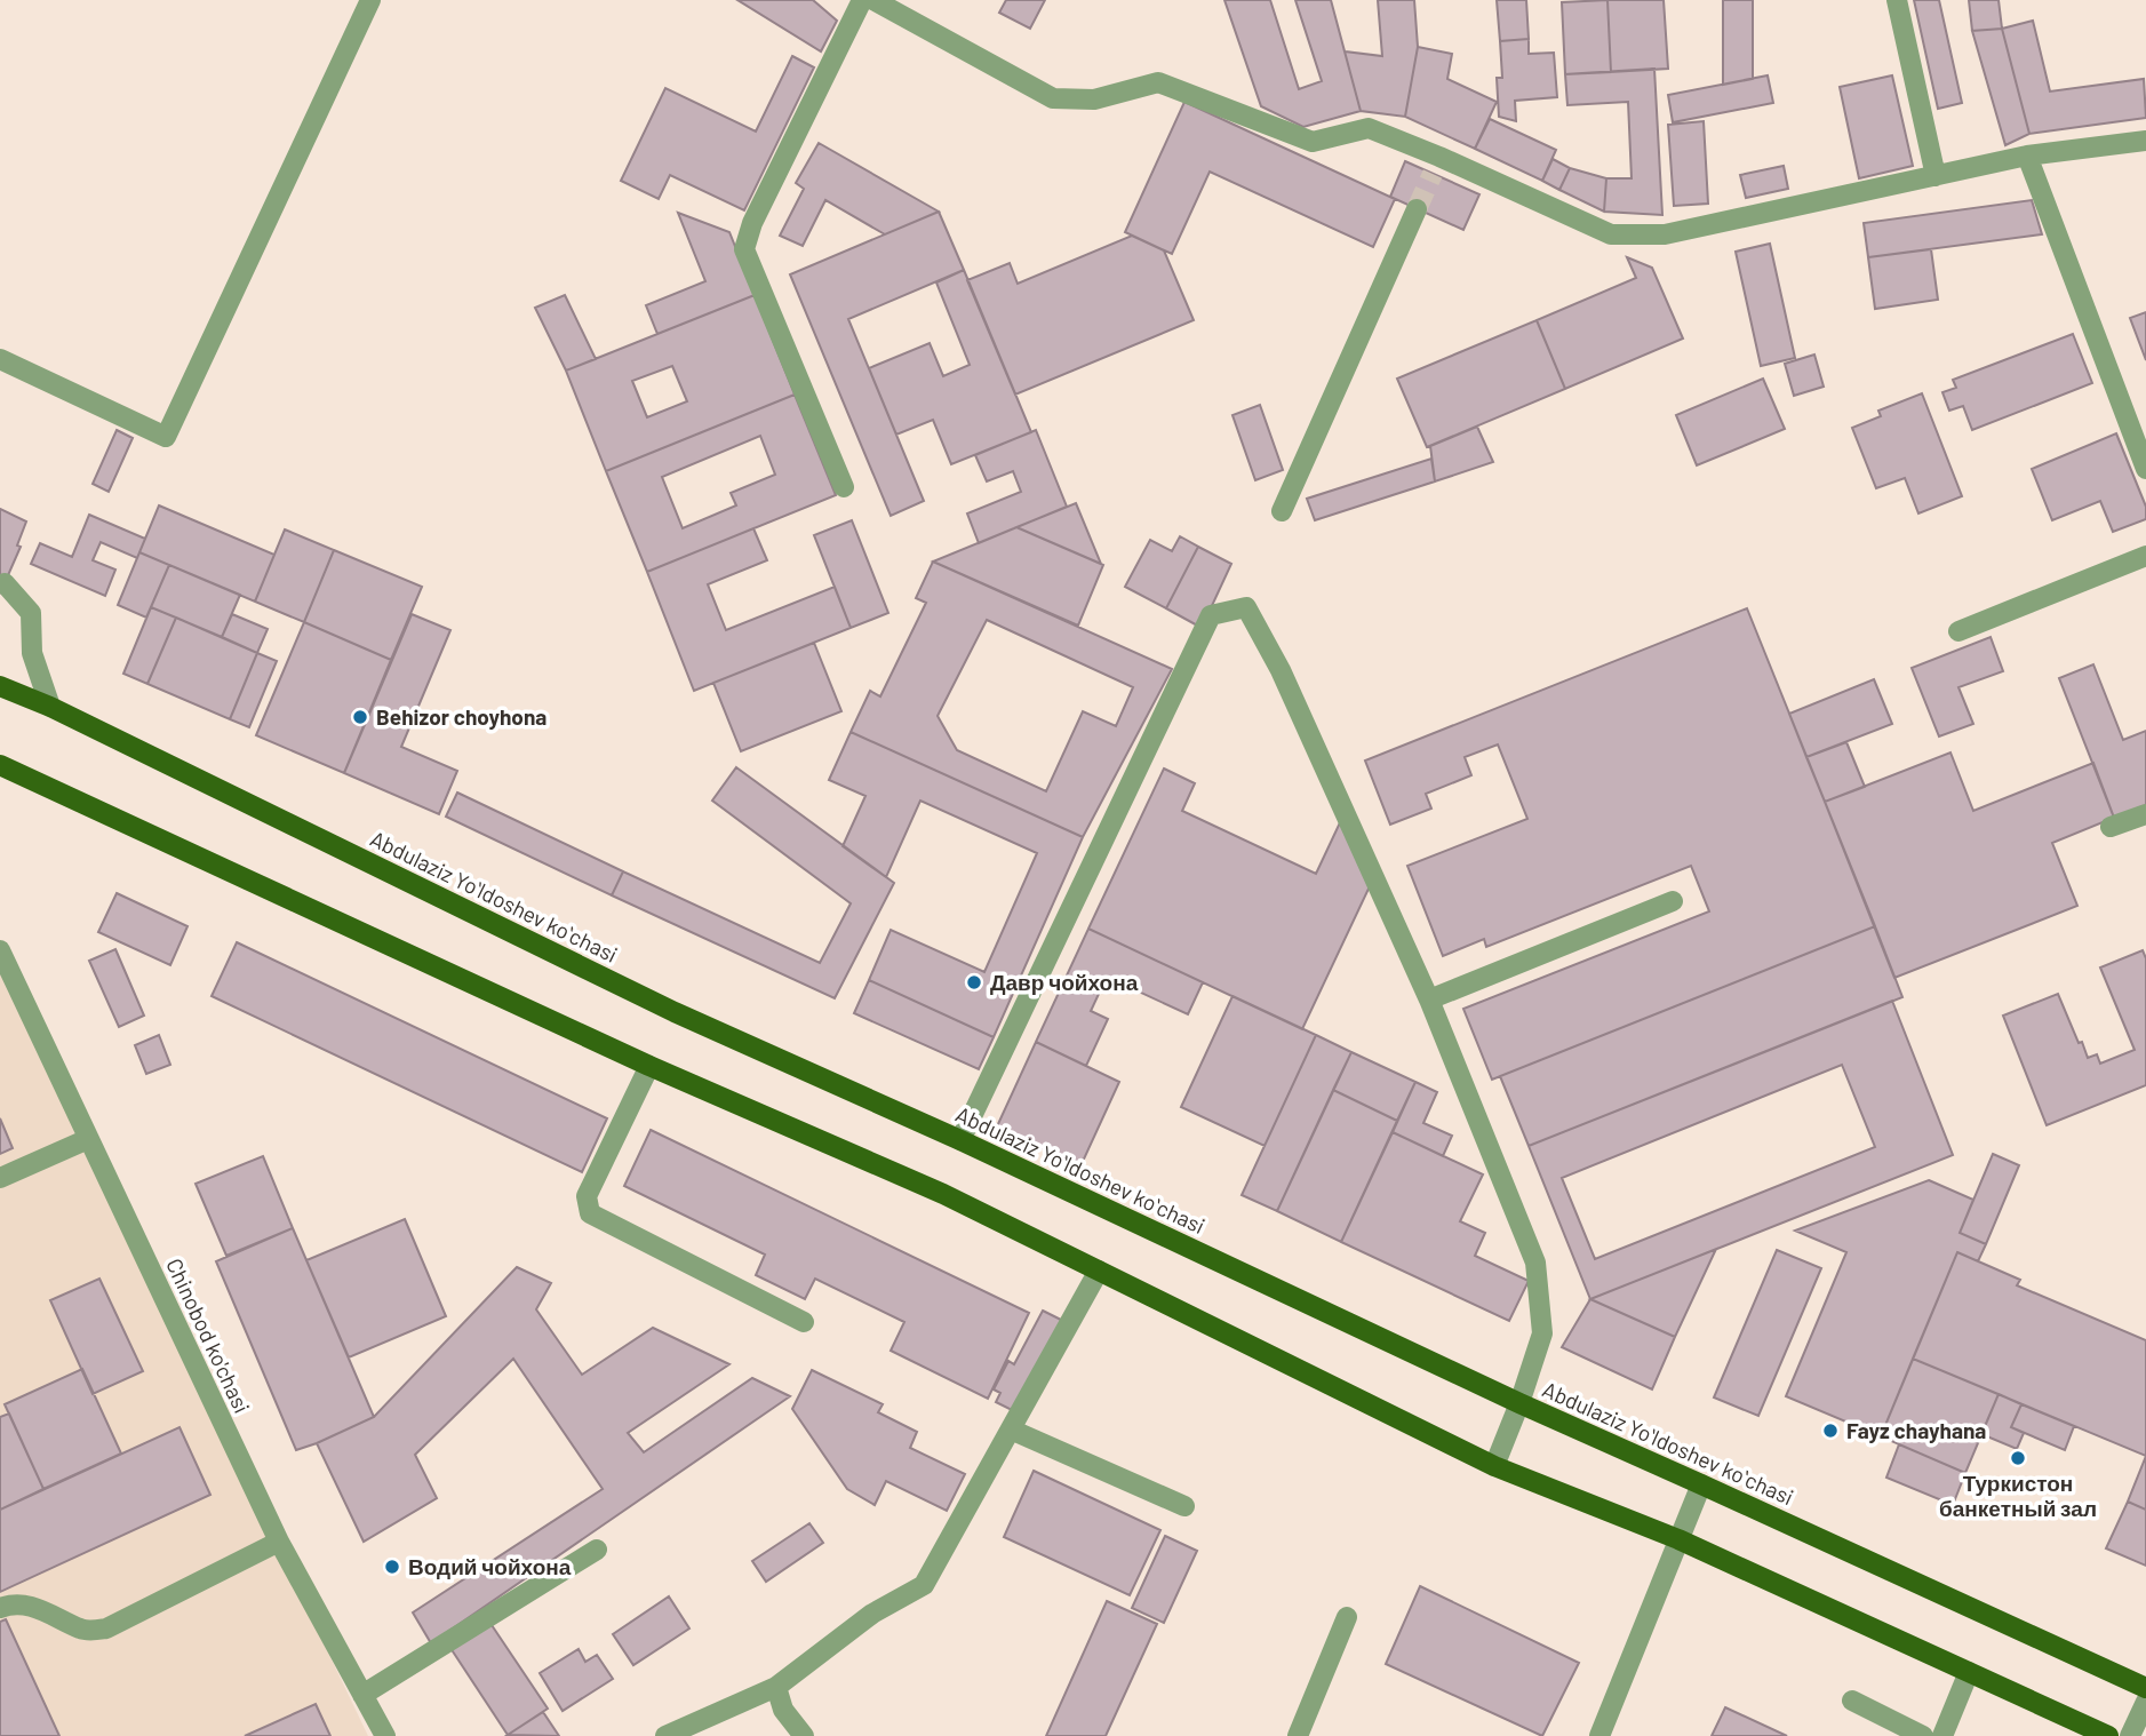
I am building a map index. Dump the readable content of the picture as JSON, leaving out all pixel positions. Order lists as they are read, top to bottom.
{
  "streets": {
    "main road": ["Abdulaziz Yoʻldoshev koʻchasi"],
    "street": ["Chinobod ko'chasi"]
  },
  "places": [
    "Behizor choyhona",
    "Давр чойхона",
    "Fayz chayhana",
    "Туркистон банкетный зал",
    "Водий чойхона"
  ]
}
